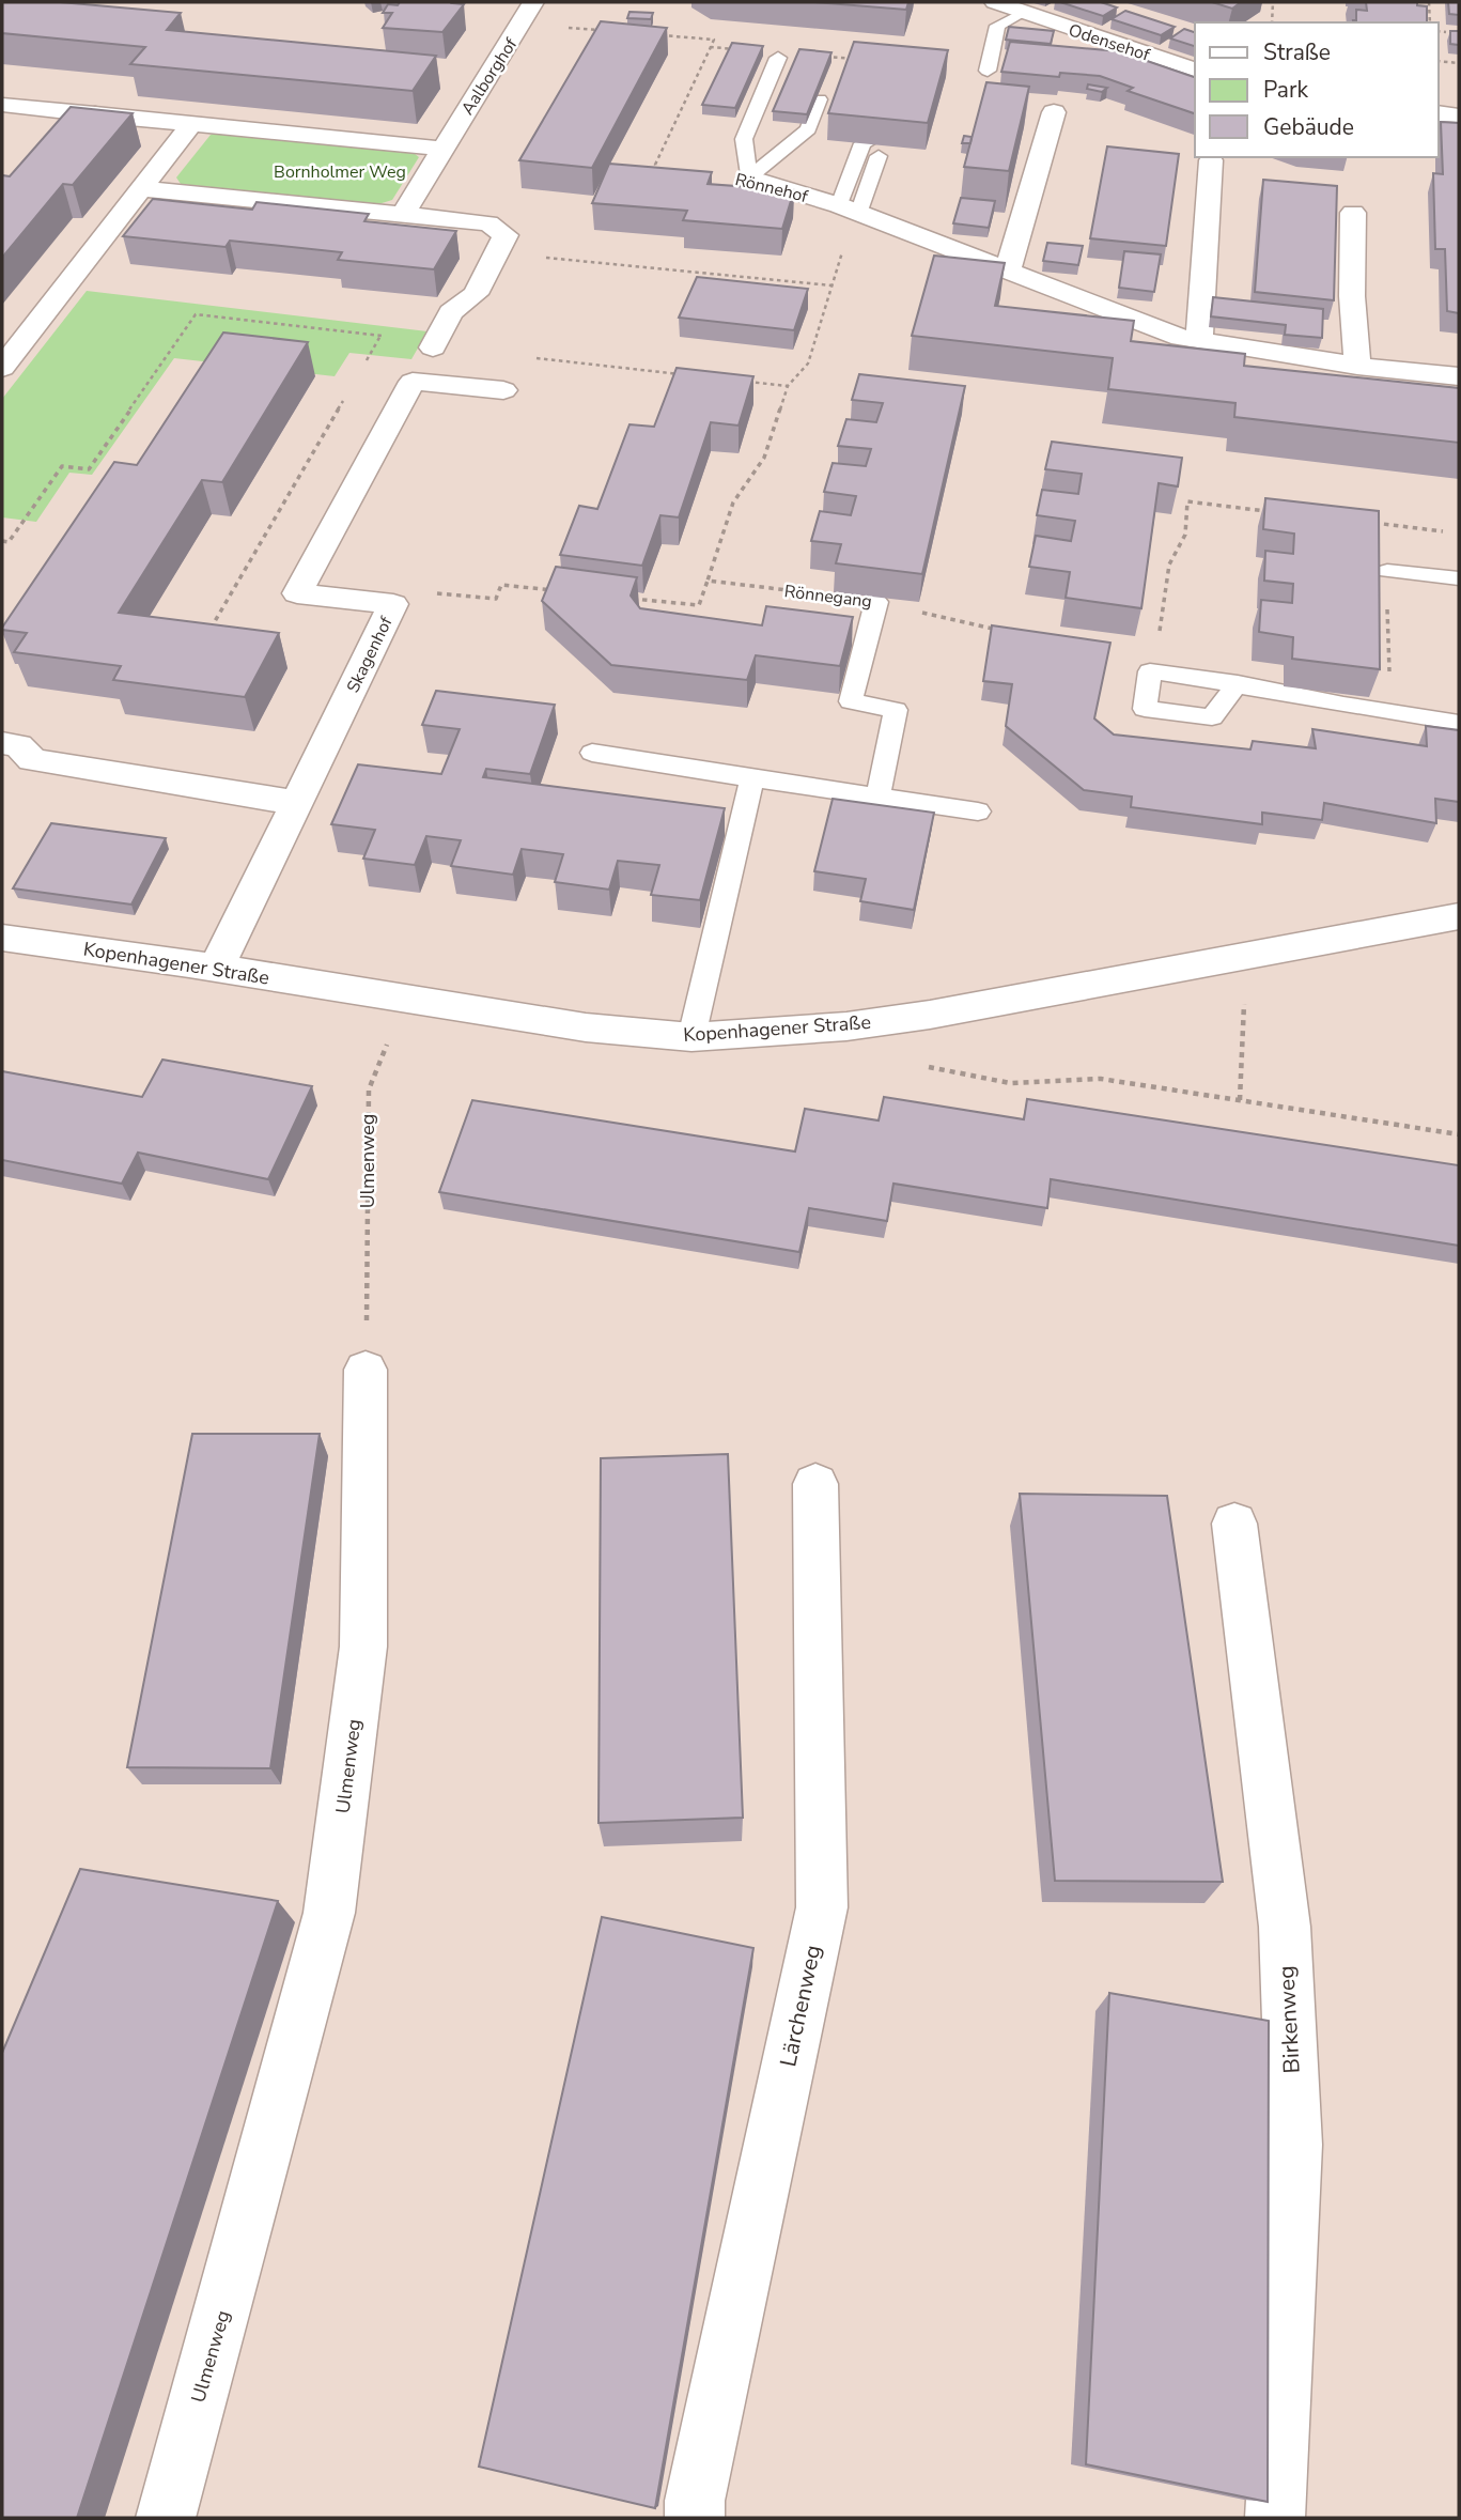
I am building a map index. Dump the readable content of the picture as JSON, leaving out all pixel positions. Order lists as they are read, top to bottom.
{
  "streets": {
    "street": [
      "Odensehof",
      "Aalborghof",
      "Rönnehof",
      "Skagenhof",
      "Kopenhagener Straße",
      "Ulmenweg",
      "Lärchenweg",
      "Birkenweg"
    ],
    "path": ["Rönnegang"]
  },
  "crossings": [
    ["Skagenhof", "Kopenhagener Straße"],
    ["Kopenhagener Straße", "Ulmenweg"]
  ],
  "parks": ["Bornholmer Weg"],
  "legend": ["Straße", "Park", "Gebäude"]
}
